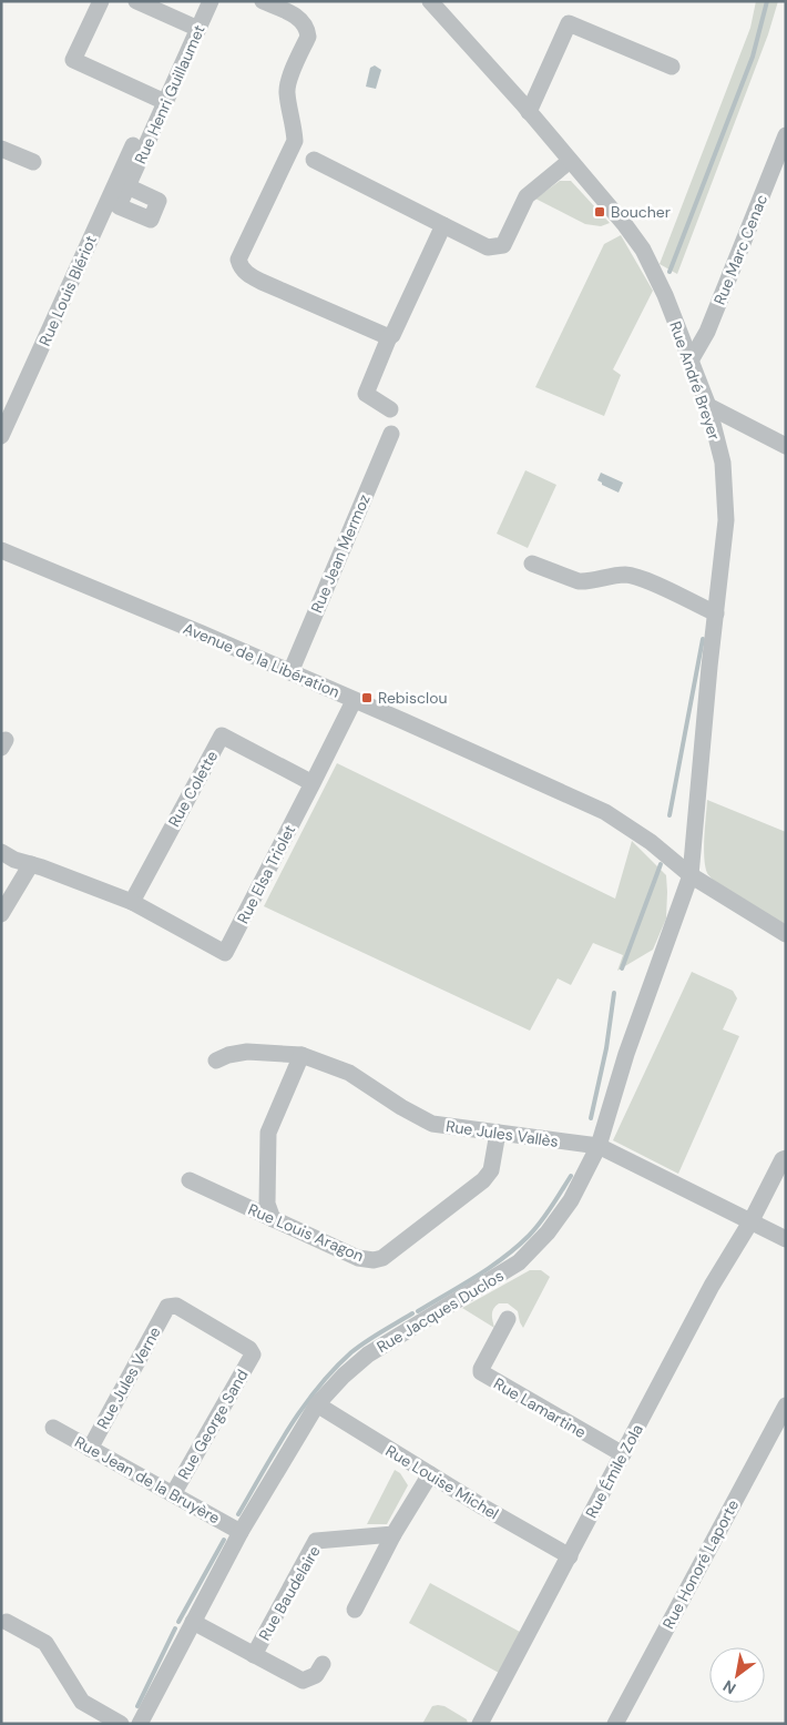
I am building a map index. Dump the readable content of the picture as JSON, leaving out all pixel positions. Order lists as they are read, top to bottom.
{
  "streets": {
    "street": [
      "Rue Henri Guillaumet",
      "Rue Marc Cenac",
      "Rue Louis Blériot",
      "Rue André Breyer",
      "Rue Jean Mermoz",
      "Avenue de la Libération",
      "Rue Colette",
      "Rue Elsa Triolet",
      "Rue Jules Vallès",
      "Rue Louis Aragon",
      "Rue Jacques Duclos",
      "Rue Jules Verne",
      "Rue Lamartine",
      "Rue George Sand",
      "Rue Émile Zola",
      "Rue Jean de la Bruyère",
      "Rue Louise Michel",
      "Rue Honoré Laporte",
      "Rue Baudelaire"
    ]
  },
  "crossings": [
    ["Rue Marc Cenac", "Rue André Breyer"],
    ["Rue André Breyer", "Avenue de la Libération"],
    ["Rue André Breyer", "Rue Jacques Duclos"],
    ["Rue Jean Mermoz", "Avenue de la Libération"],
    ["Avenue de la Libération", "Rue Elsa Triolet"],
    ["Avenue de la Libération", "Rue Jacques Duclos"],
    ["Rue Colette", "Rue Elsa Triolet"],
    ["Rue Jules Vallès", "Rue Louis Aragon"],
    ["Rue Jules Vallès", "Rue Jacques Duclos"],
    ["Rue Jules Vallès", "Rue Émile Zola"],
    ["Rue Jacques Duclos", "Rue Jean de la Bruyère"],
    ["Rue Jacques Duclos", "Rue Louise Michel"],
    ["Rue Jacques Duclos", "Rue Baudelaire"],
    ["Rue Jules Verne", "Rue George Sand"],
    ["Rue Jules Verne", "Rue Jean de la Bruyère"],
    ["Rue Lamartine", "Rue Émile Zola"],
    ["Rue George Sand", "Rue Jean de la Bruyère"],
    ["Rue Émile Zola", "Rue Louise Michel"]
  ],
  "places": {
    "transit": ["Boucher", "Rebisclou"]
  },
  "north": "bottom left"
}
